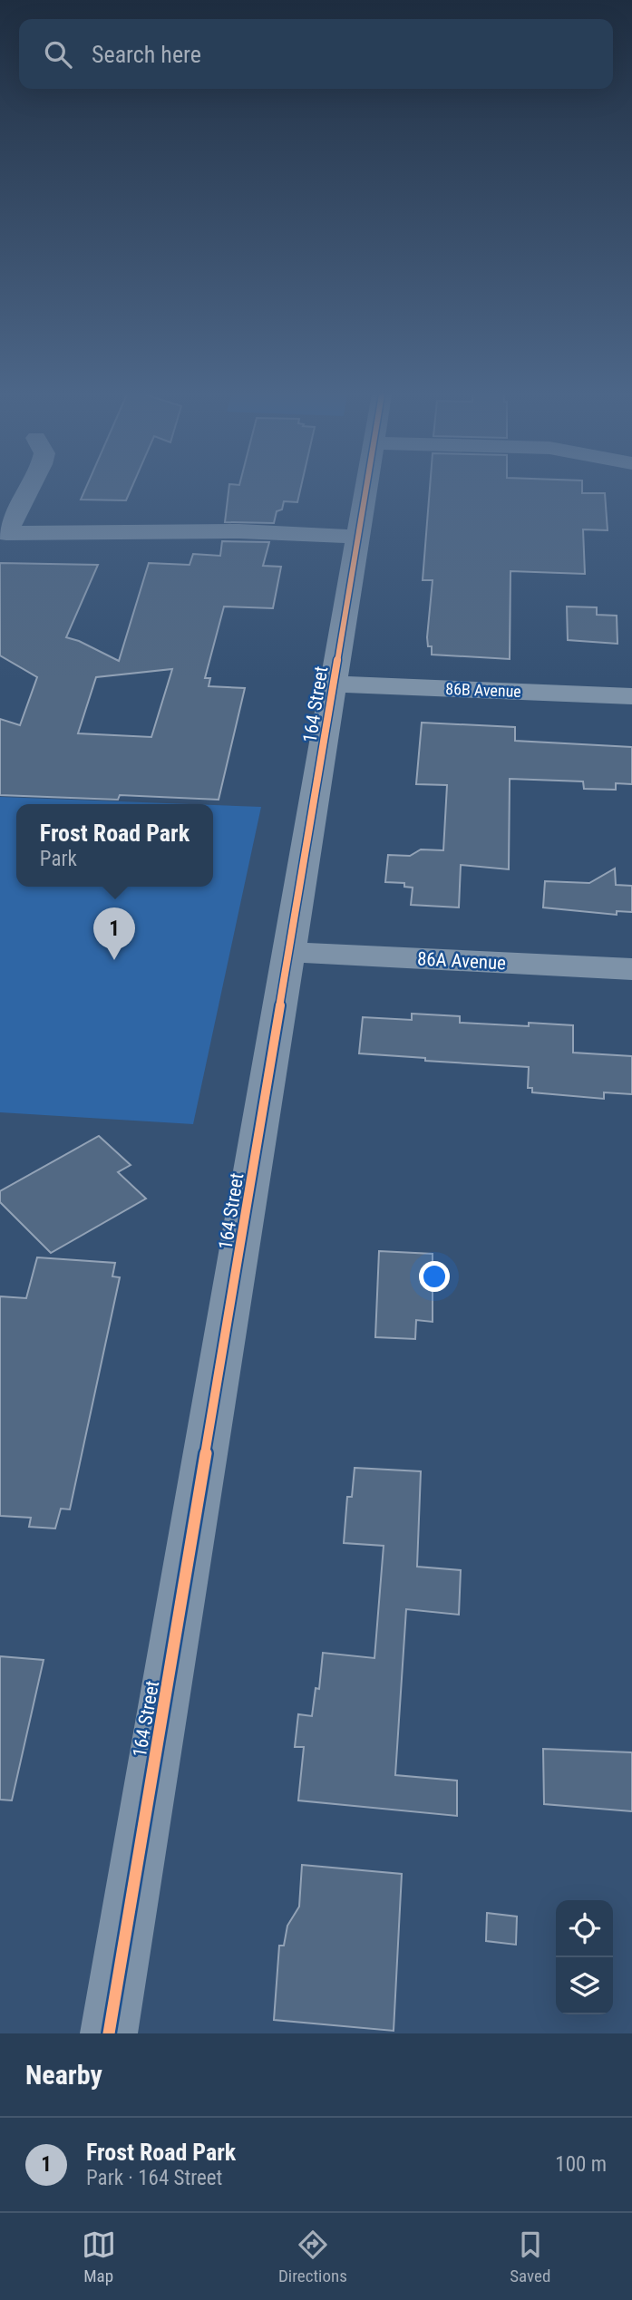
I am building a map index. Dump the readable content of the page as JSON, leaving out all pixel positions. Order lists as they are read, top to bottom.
{
  "streets": {
    "street": ["86B Avenue", "164 Street", "86A Avenue"]
  },
  "crossings": [
    ["86B Avenue", "164 Street"],
    ["164 Street", "86A Avenue"]
  ],
  "page": {
    "search": "Search here",
    "popup": ["Frost Road Park", "Park"],
    "pins": "1",
    "heading": "Nearby",
    "list": [
      {
        "mark": "1",
        "name": "Frost Road Park",
        "note": "Park · 164 Street",
        "value": "100 m"
      }
    ],
    "nav": ["Map", "Directions", "Saved"]
  }
}
